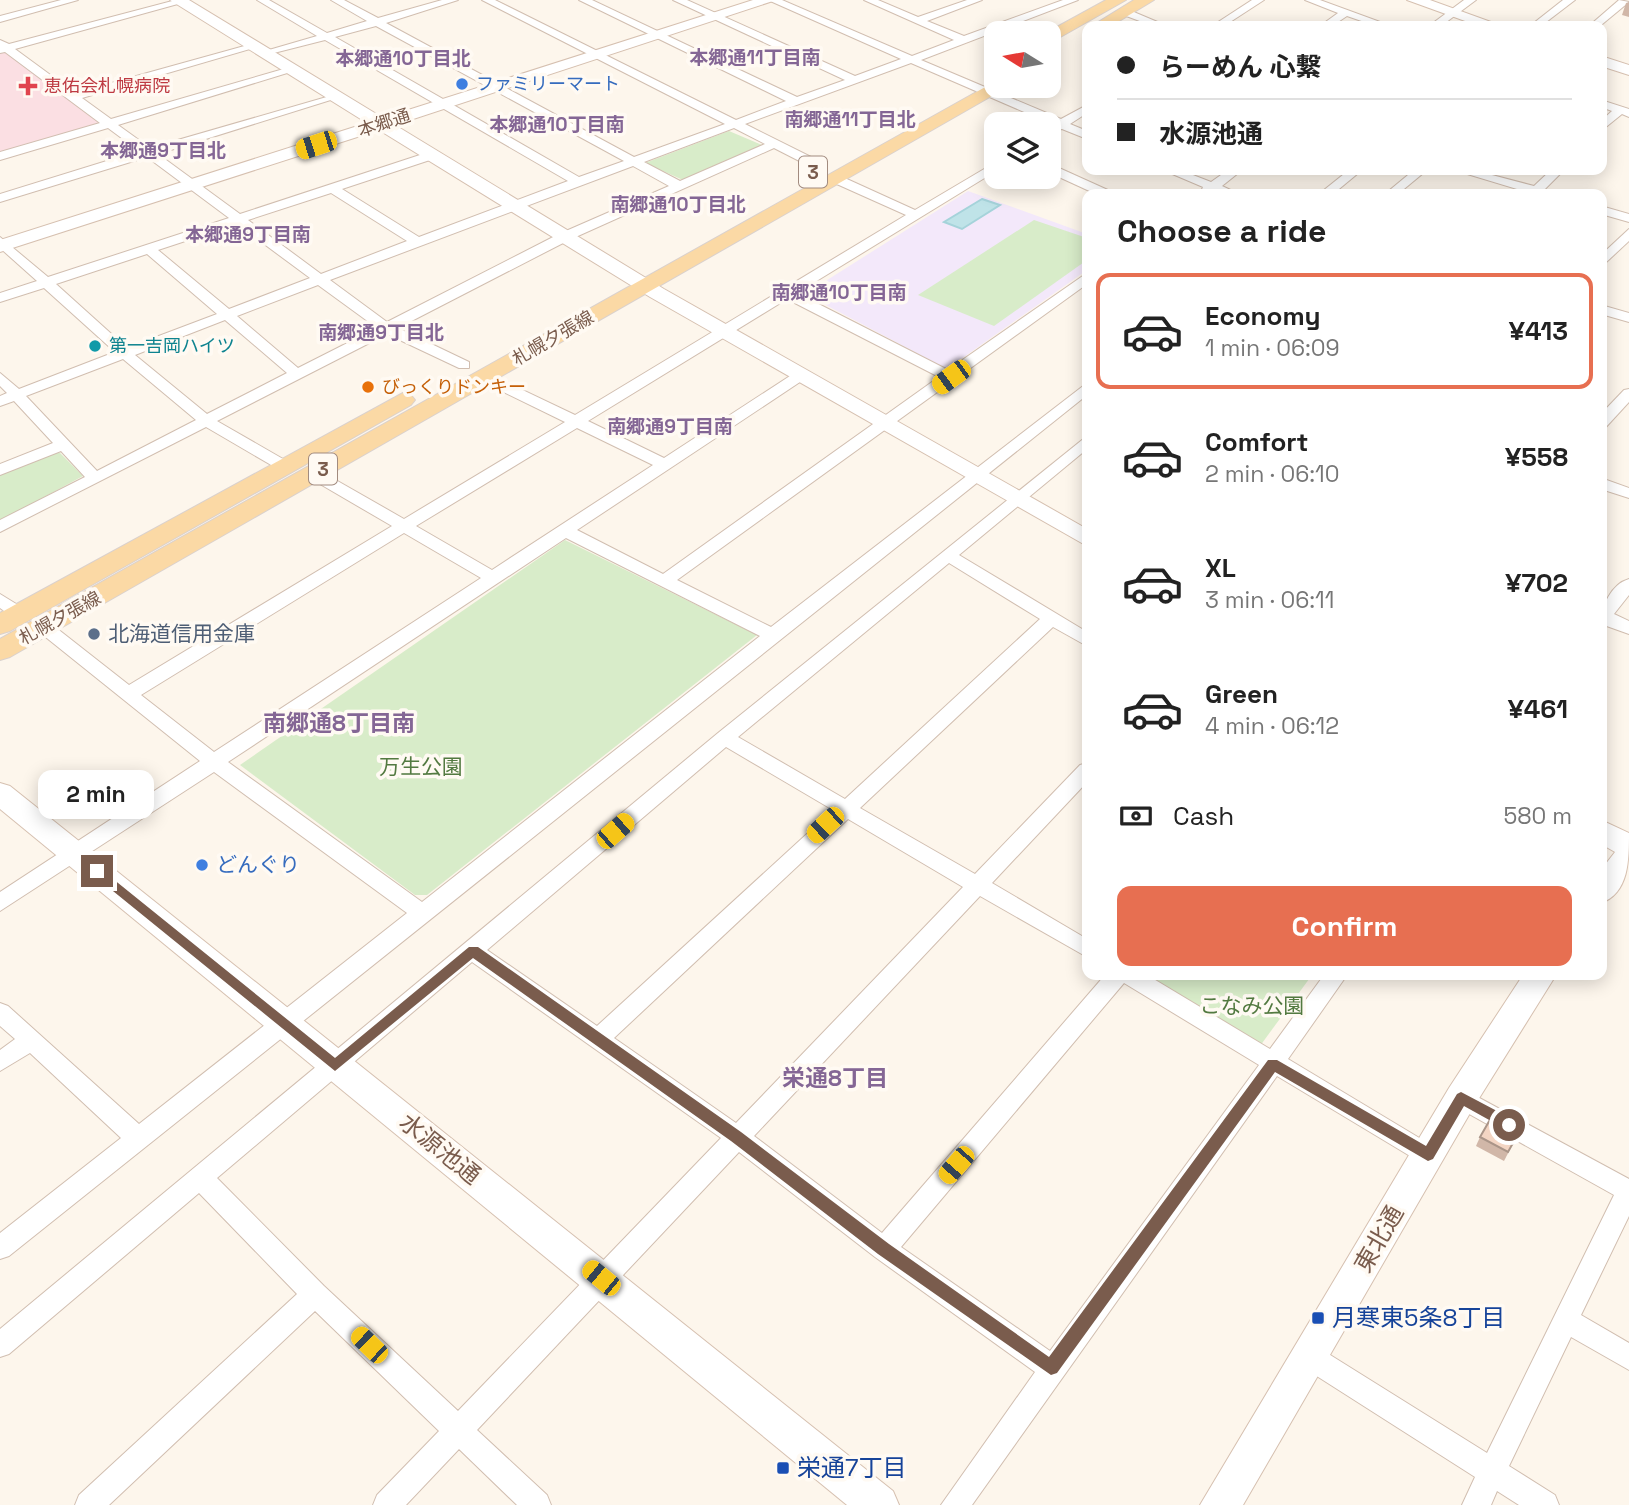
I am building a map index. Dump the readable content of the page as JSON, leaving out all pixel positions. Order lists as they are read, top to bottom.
{
  "streets": {
    "main road": ["3", "札幌夕張線"],
    "street": ["本郷通", "水源池通", "東北通"]
  },
  "districts": [
    "本郷通11丁目南",
    "本郷通10丁目北",
    "南郷通11丁目北",
    "本郷通10丁目南",
    "本郷通9丁目北",
    "南郷通10丁目北",
    "本郷通9丁目南",
    "南郷通10丁目南",
    "南郷通9丁目北",
    "南郷通9丁目南",
    "南郷通8丁目南",
    "栄通8丁目"
  ],
  "parks": ["万生公園", "こなみ公園"],
  "places": {
    "other": [
      "ファミリーマート",
      "第一吉岡ハイツ",
      "びっくりドンキー",
      "北海道信用金庫",
      "どんぐり"
    ],
    "health": ["恵佑会札幌病院"],
    "transit": ["月寒東5条8丁目", "栄通7丁目"]
  },
  "north": "left",
  "page": {
    "banner": ["らーめん 心繋", "水源池通"],
    "heading": "Choose a ride",
    "list": [
      {
        "name": "Economy",
        "note": "1 min · 06:09",
        "value": "¥413"
      },
      {
        "name": "Comfort",
        "note": "2 min · 06:10",
        "value": "¥558"
      },
      {
        "name": "XL",
        "note": "3 min · 06:11",
        "value": "¥702"
      },
      {
        "name": "Green",
        "note": "4 min · 06:12",
        "value": "¥461"
      }
    ],
    "bubble": "2 min",
    "pay": ["Cash", "580 m"],
    "buttons": "Confirm"
  }
}
